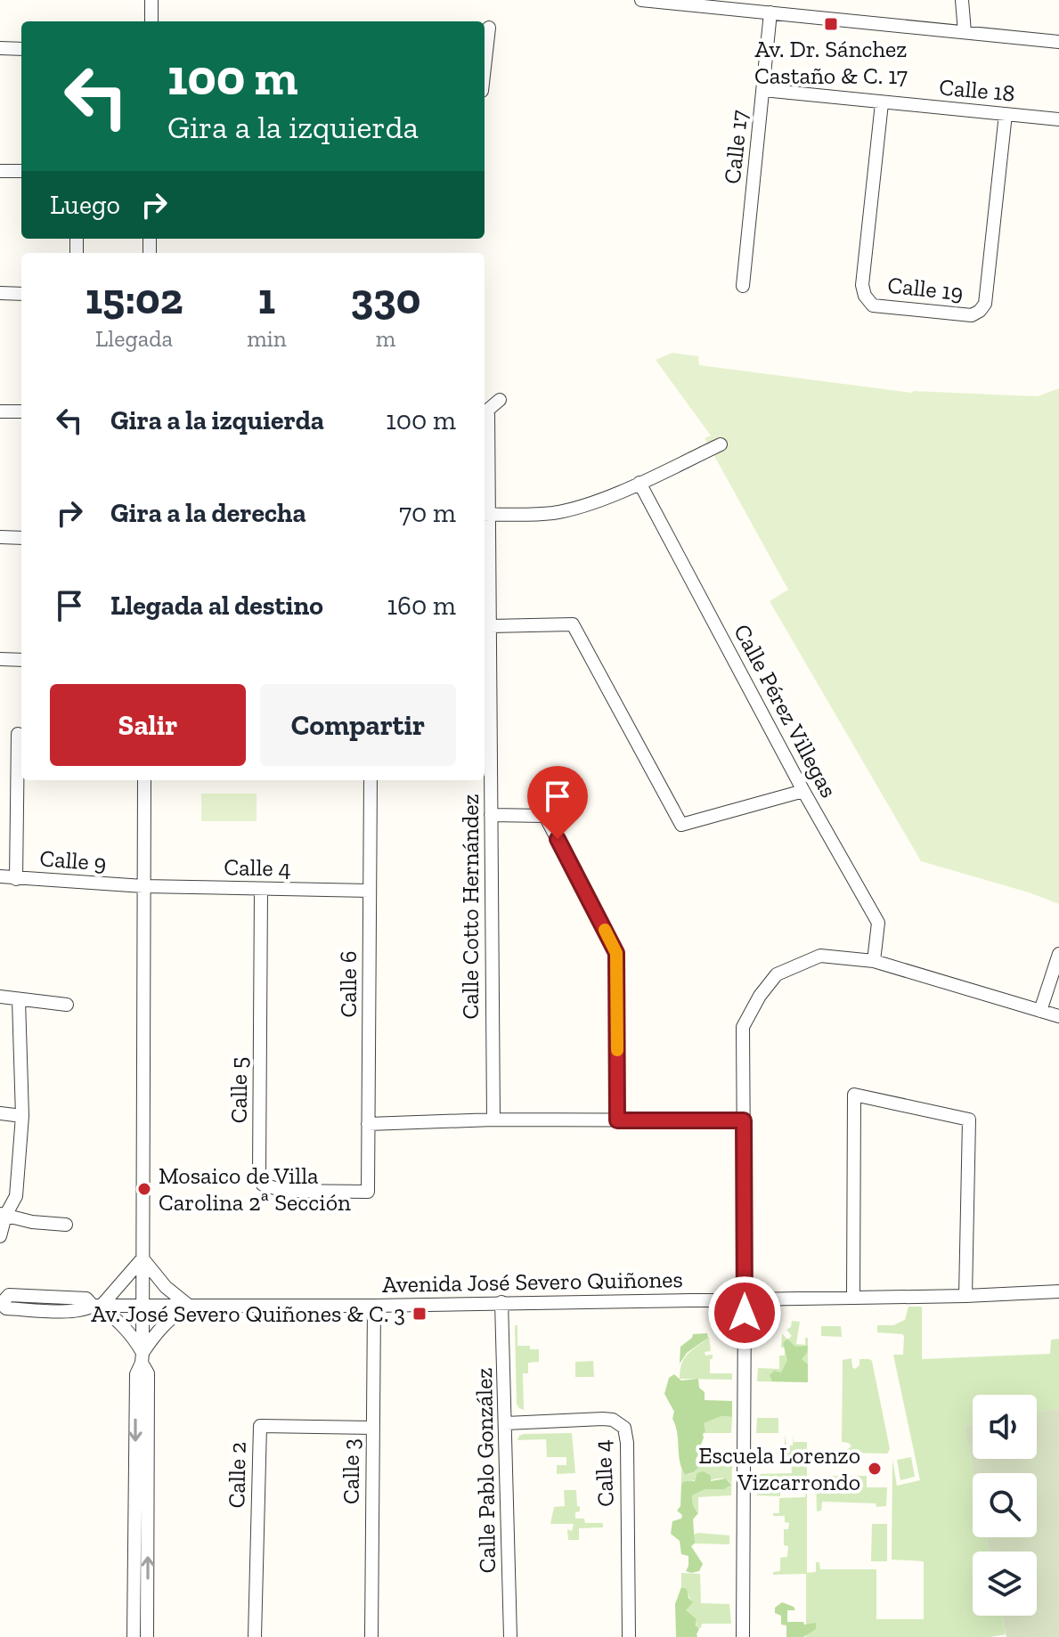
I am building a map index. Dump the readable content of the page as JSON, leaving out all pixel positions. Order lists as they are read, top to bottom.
{
  "streets": {
    "street": [
      "Calle 18",
      "Calle 17",
      "Calle 19",
      "Calle Pérez Villegas",
      "Calle 9",
      "Calle 4",
      "Calle Cotto Hernández",
      "Calle 6",
      "Calle 5",
      "Avenida José Severo Quiñones",
      "Calle Pablo González",
      "Calle 3",
      "Calle 2"
    ]
  },
  "crossings": [
    ["Calle 18", "Calle 17"],
    ["Calle 18", "Calle 19"],
    ["Calle 9", "Calle 4"],
    ["Calle 4", "Calle 6"],
    ["Calle 4", "Calle 5"],
    ["Calle 4", "Calle Pablo González"],
    ["Calle 6", "Calle 5"],
    ["Avenida José Severo Quiñones", "Calle Pablo González"],
    ["Avenida José Severo Quiñones", "Calle 3"],
    ["Calle 3", "Calle 2"]
  ],
  "places": {
    "transit": ["Av. Dr. Sánchez Castaño & C. 17", "Av. José Severo Quiñones & C. 3"],
    "other": ["Mosaico de Villa Carolina 2ª Sección", "Escuela Lorenzo Vizcarrondo"]
  },
  "page": {
    "turn": ["100 m", "Gira a la izquierda"],
    "then": "Luego",
    "eta": [
      "15:02",
      "Llegada",
      "1",
      "min",
      "330",
      "m"
    ],
    "list": [
      {
        "name": "Gira a la izquierda",
        "value": "100 m"
      },
      {
        "name": "Gira a la derecha",
        "value": "70 m"
      },
      {
        "name": "Llegada al destino",
        "value": "160 m"
      }
    ],
    "buttons": ["Salir", "Compartir"]
  }
}
